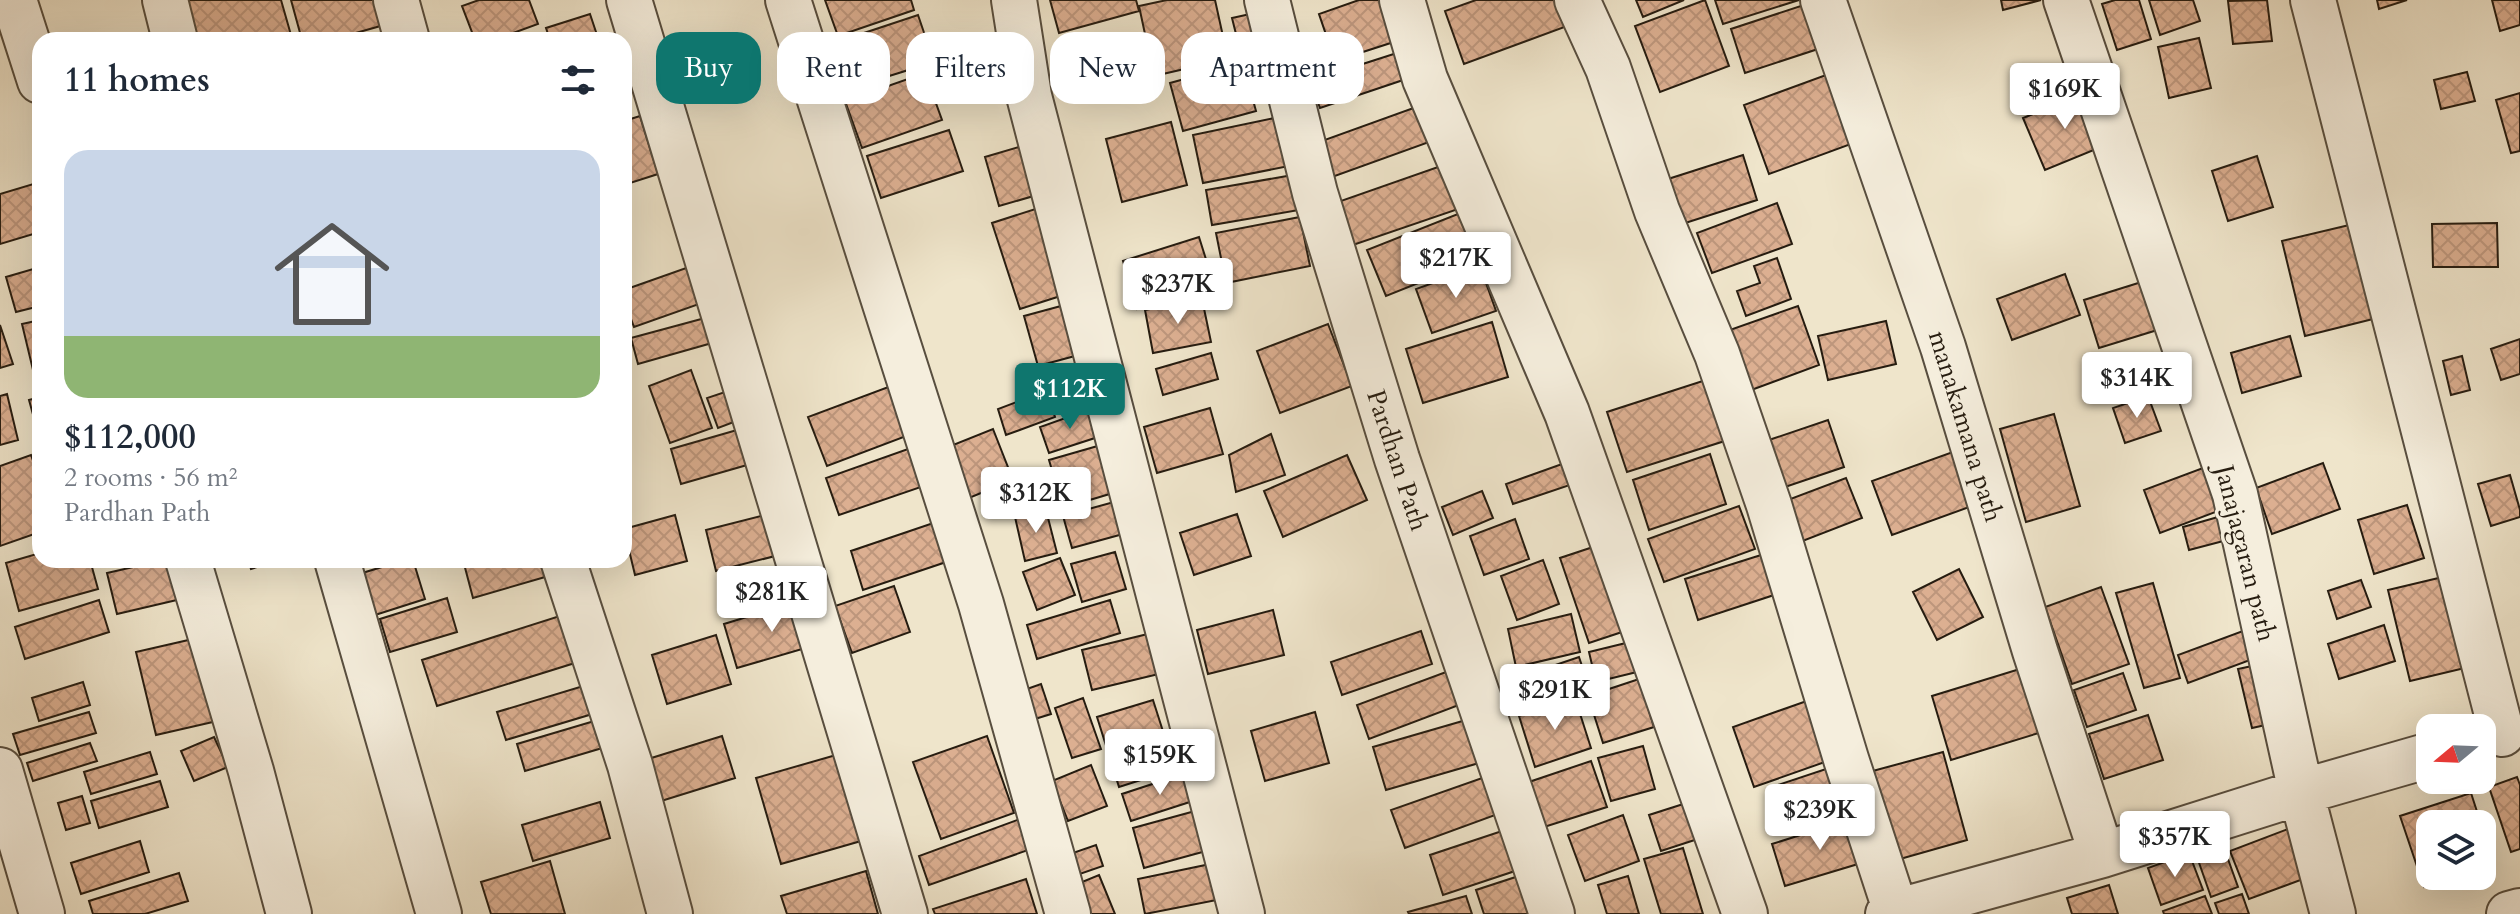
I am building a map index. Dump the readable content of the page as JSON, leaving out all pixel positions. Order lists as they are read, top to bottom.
{
  "streets": {
    "street": ["manakamana path", "Pardhan Path", "Janajagaran path"]
  },
  "north": "left",
  "page": {
    "chip": [
      "Buy",
      "Rent",
      "Filters",
      "New",
      "Apartment"
    ],
    "heading": "11 homes",
    "price": [
      "$169K",
      "$217K",
      "$237K",
      "$314K",
      "$112K",
      "$312K",
      "$281K",
      "$291K",
      "$159K",
      "$239K",
      "$357K"
    ],
    "list": [
      {
        "name": "$112,000",
        "note": "2 rooms · 56 m² · Pardhan Path"
      }
    ]
  }
}
